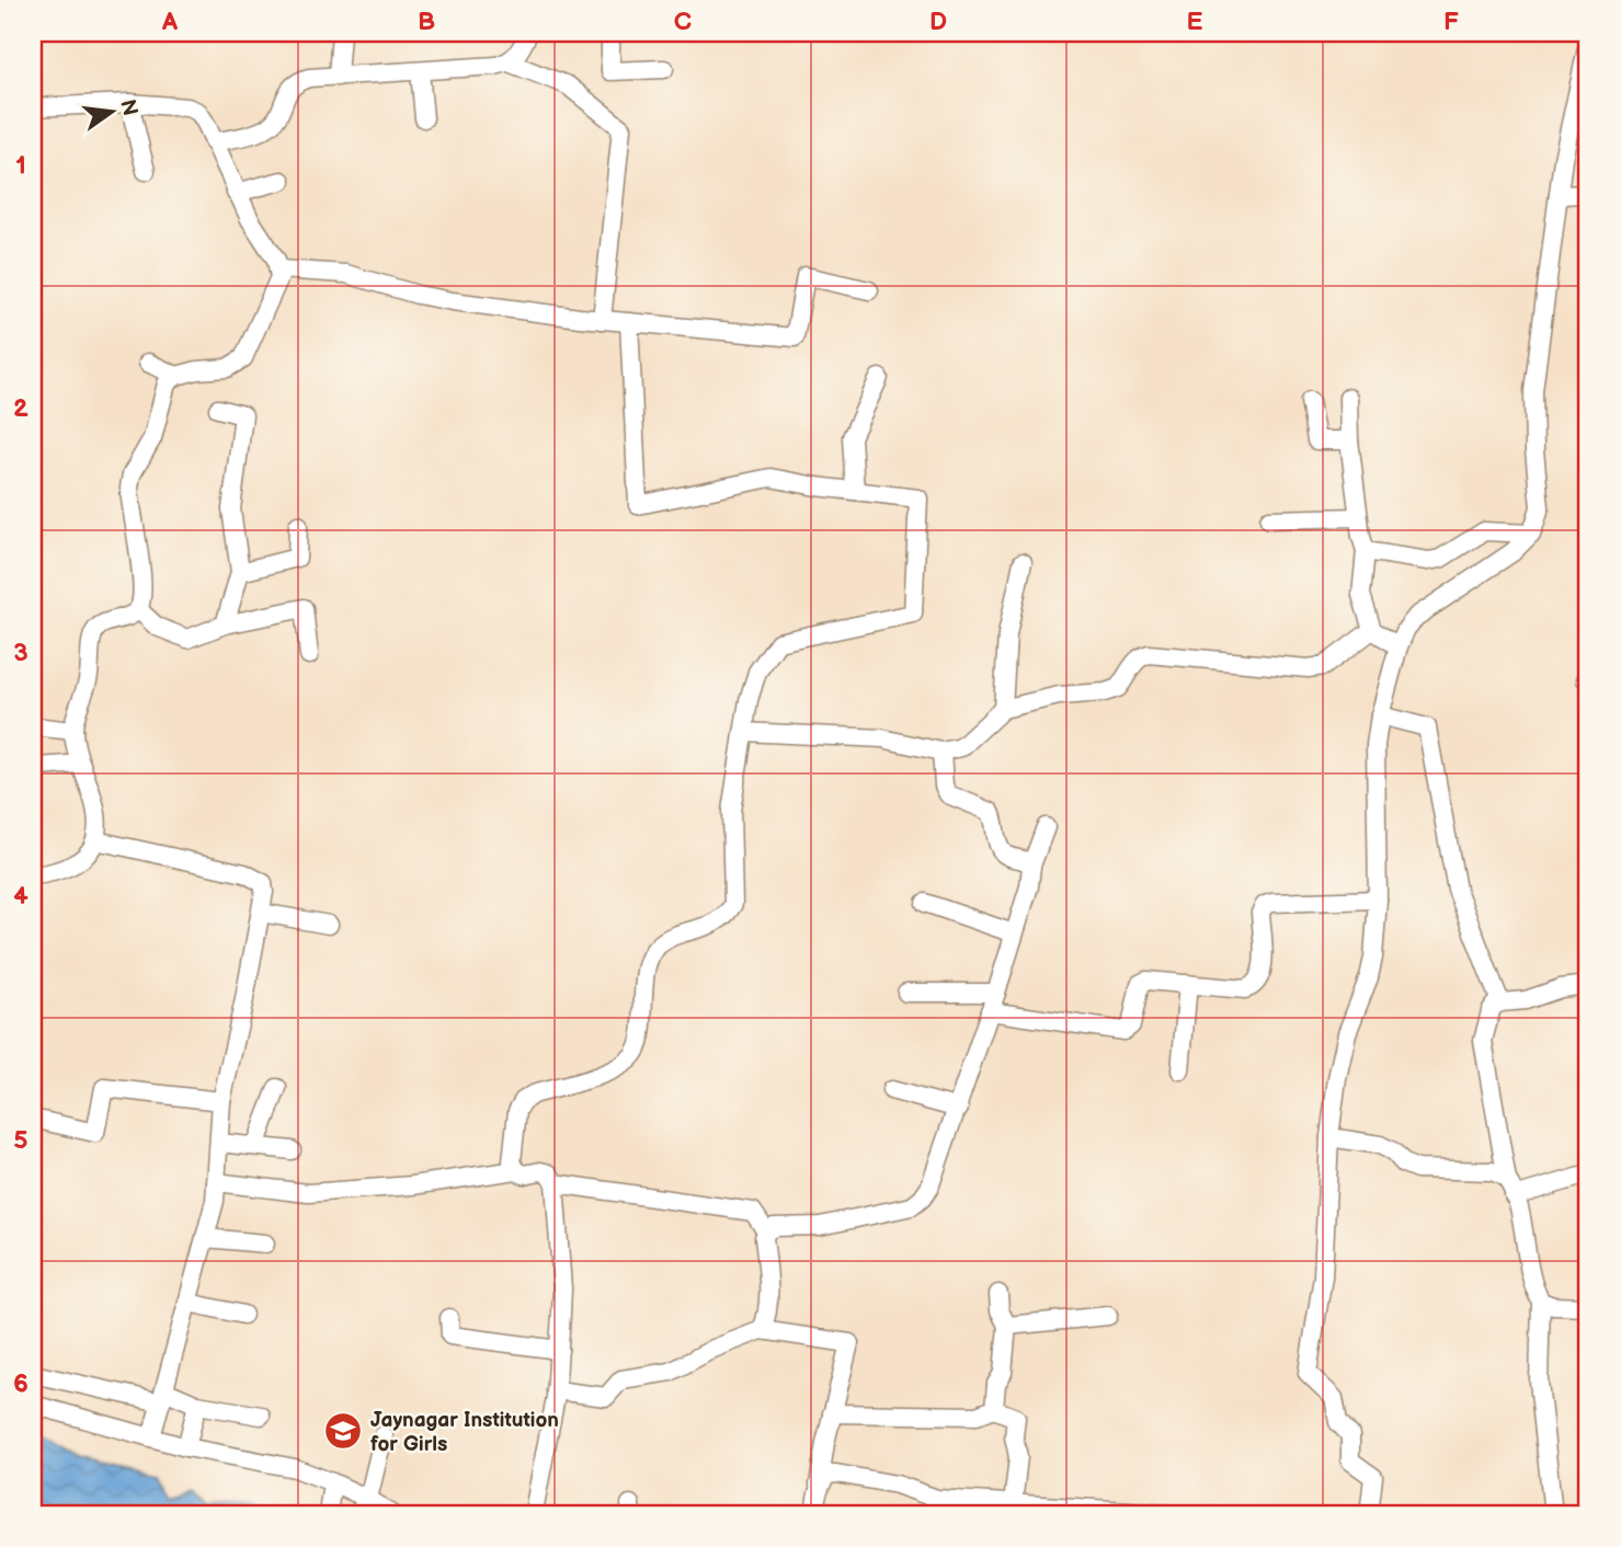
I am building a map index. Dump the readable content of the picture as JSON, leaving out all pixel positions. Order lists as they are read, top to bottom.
{
  "places": {
    "school or university": ["Jaynagar Institution for Girls"]
  },
  "north": "right",
  "grid": {
    "columns": [
      "A",
      "B",
      "C",
      "D",
      "E",
      "F"
    ],
    "rows": [
      "1",
      "2",
      "3",
      "4",
      "5",
      "6"
    ]
  }
}
